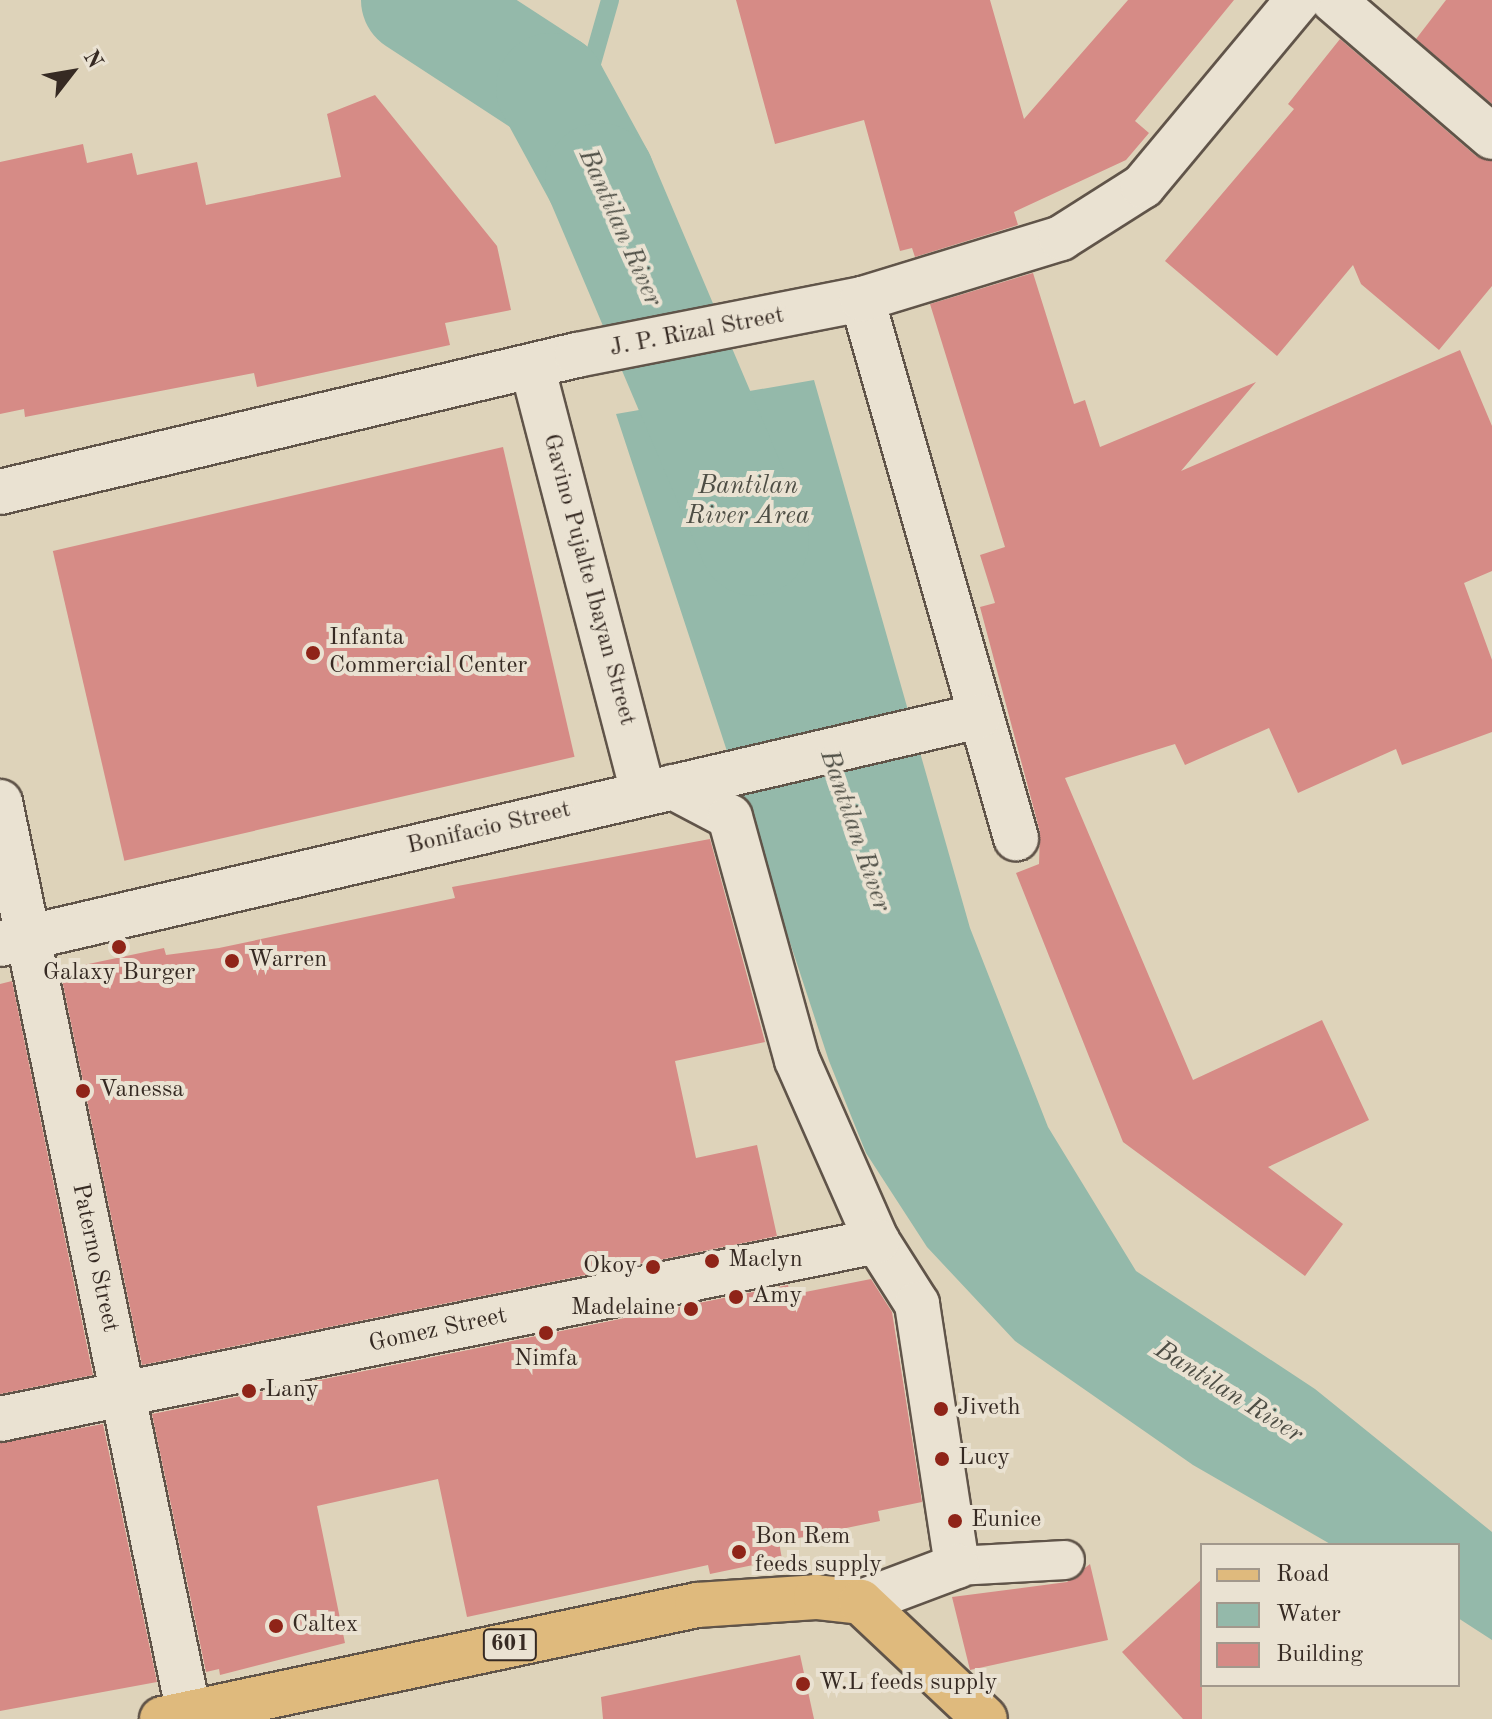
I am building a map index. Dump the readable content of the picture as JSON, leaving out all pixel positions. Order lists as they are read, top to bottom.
{
  "streets": {
    "main road": ["601"],
    "street": [
      "J. P. Rizal Street",
      "Gavino Pujalte Ibayan Street",
      "Bonifacio Street",
      "Paterno Street",
      "Gomez Street"
    ]
  },
  "crossings": [
    ["J. P. Rizal Street", "Gavino Pujalte Ibayan Street"],
    ["Gavino Pujalte Ibayan Street", "Bonifacio Street"],
    ["Bonifacio Street", "Paterno Street"],
    ["Paterno Street", "Gomez Street"],
    ["Paterno Street", "601"]
  ],
  "water": ["Bantilan River", "Bantilan River Area"],
  "places": [
    "Infanta Commercial Center",
    "Galaxy Burger",
    "Warren",
    "Vanessa",
    "Maclyn",
    "Okoy",
    "Amy",
    "Madelaine",
    "Nimfa",
    "Lany",
    "Jiveth",
    "Lucy",
    "Eunice",
    "Bon Rem feeds supply",
    "Caltex",
    "W.L feeds supply"
  ],
  "legend": ["Road", "Water", "Building"],
  "north": "top right"
}
